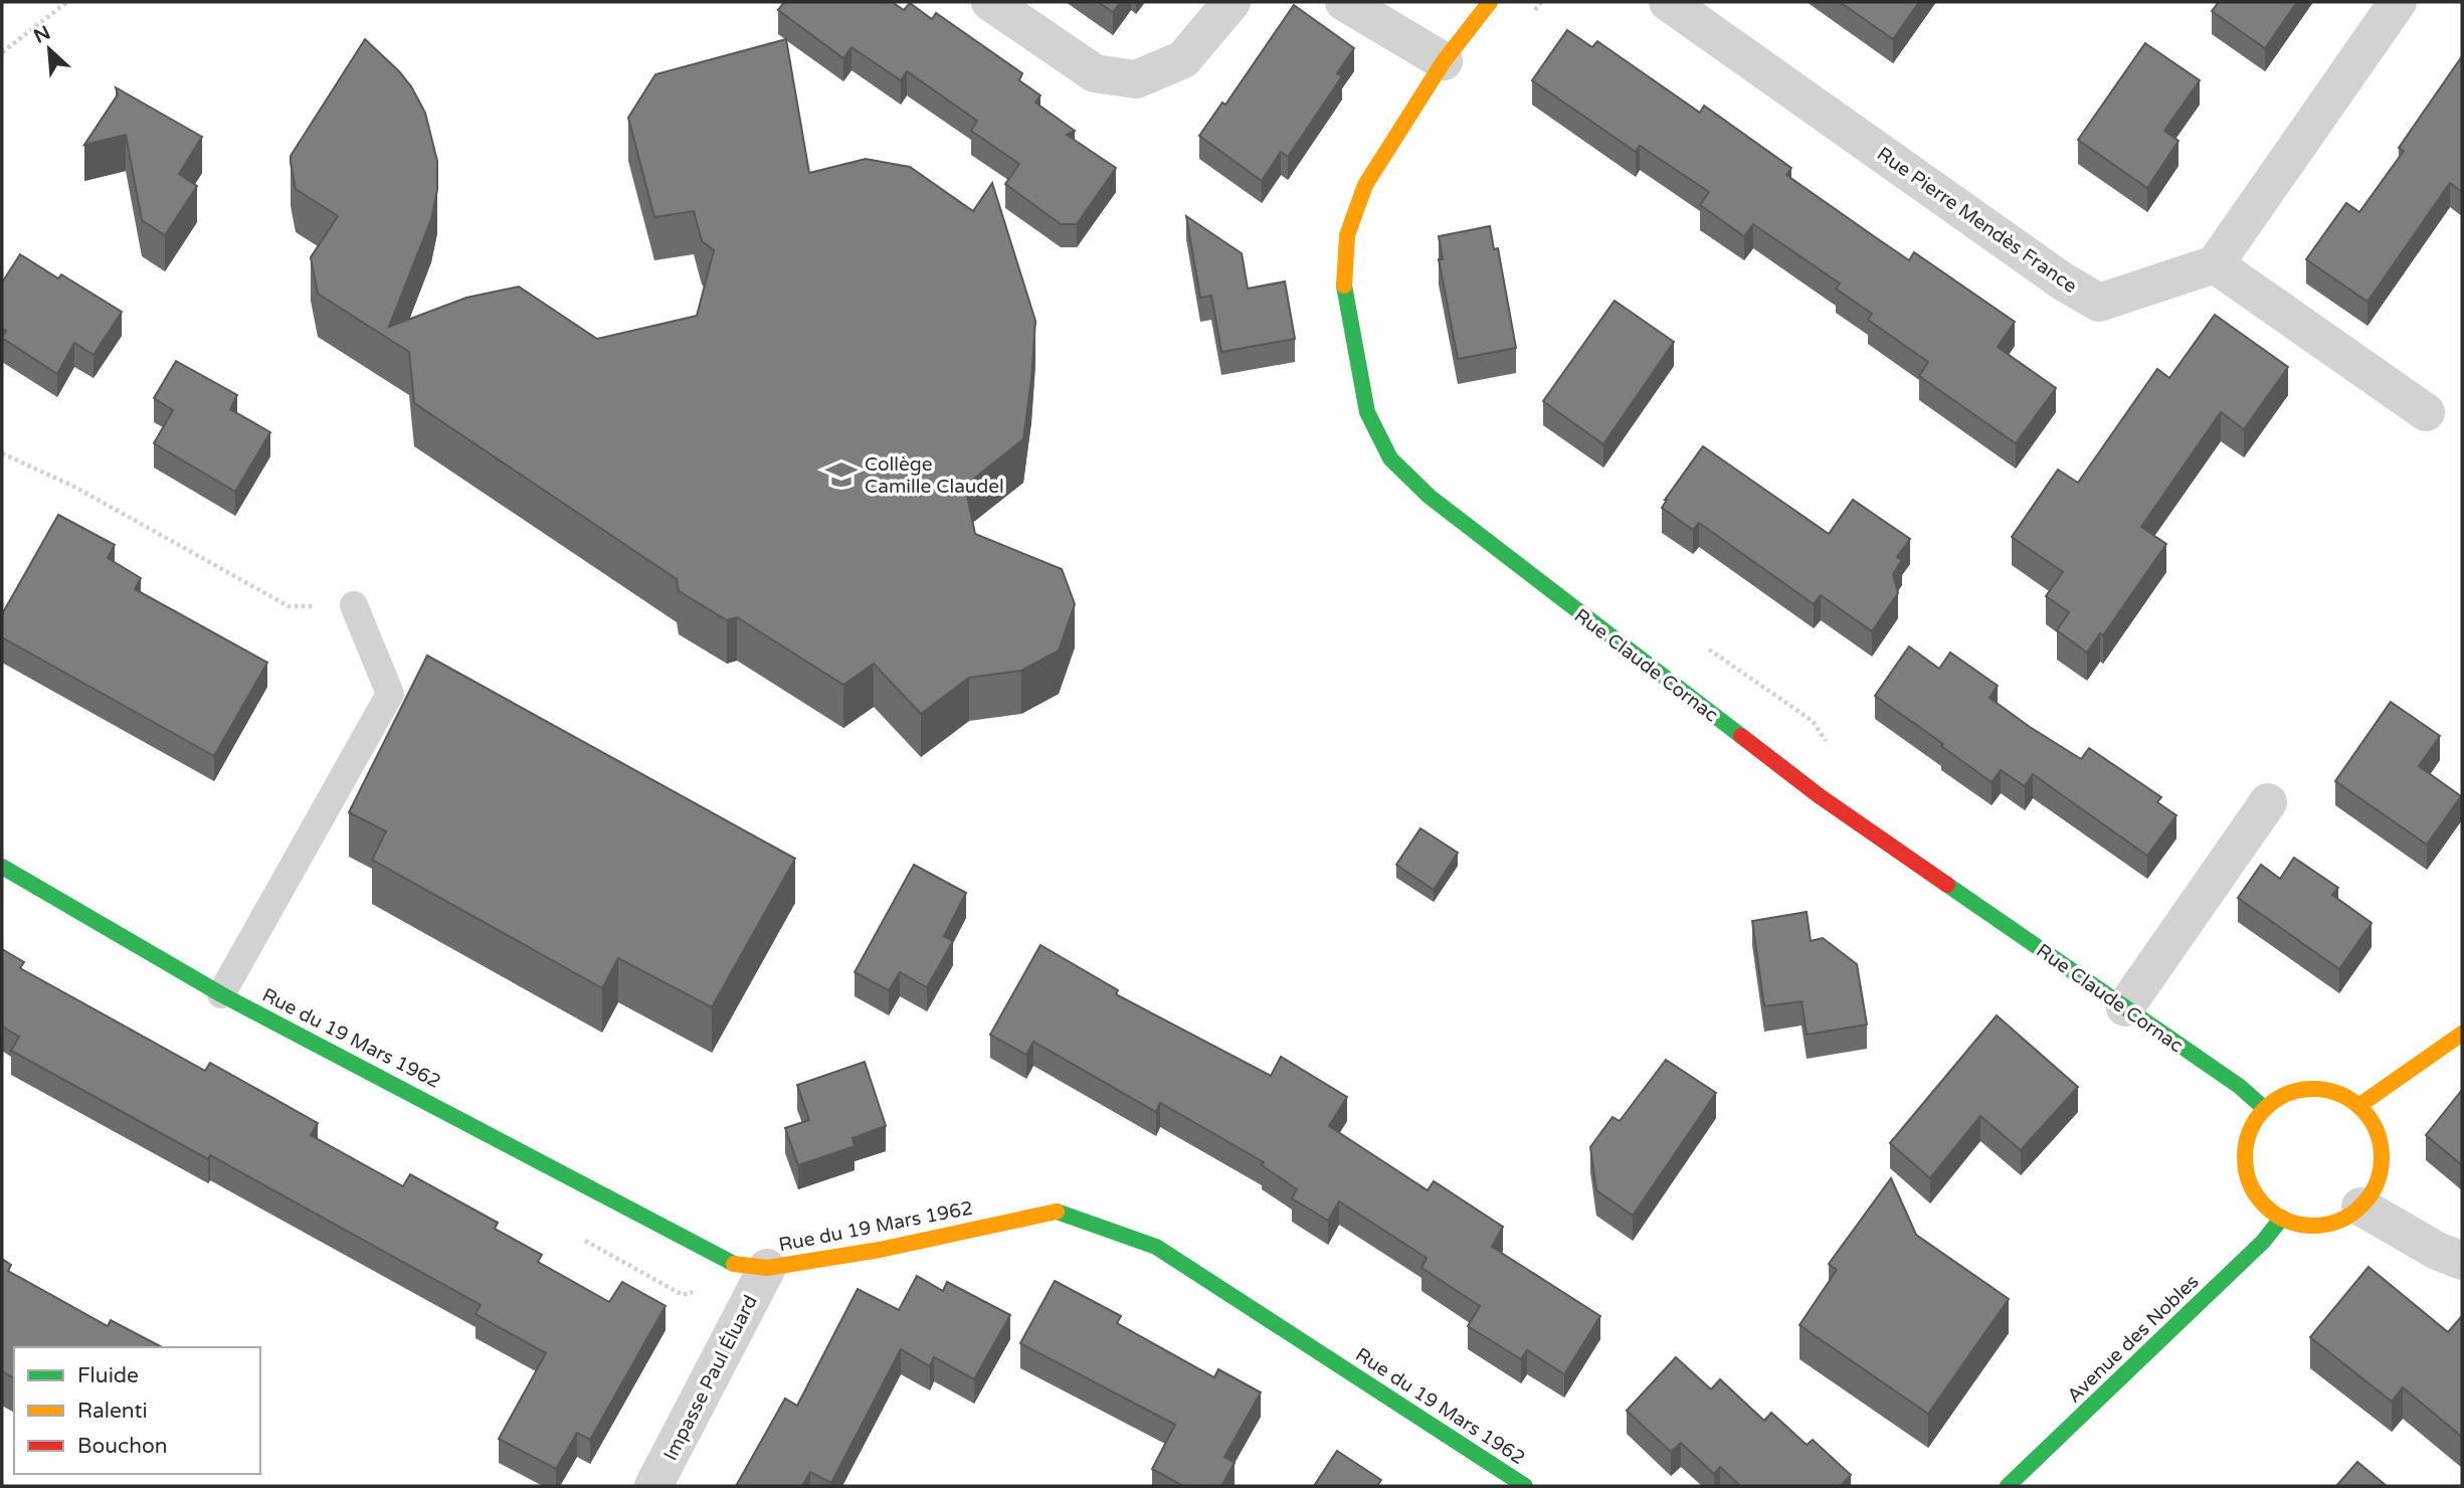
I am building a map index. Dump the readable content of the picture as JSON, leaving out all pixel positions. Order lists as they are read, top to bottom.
{
  "streets": {
    "street": [
      "Rue Pierre Mendès France",
      "Rue Claude Cornac",
      "Rue du 19 Mars 1962",
      "Avenue des Nobles",
      "Impasse Paul Éluard"
    ]
  },
  "crossings": [
    ["Rue Claude Cornac", "Avenue des Nobles"],
    ["Rue du 19 Mars 1962", "Impasse Paul Éluard"]
  ],
  "places": {
    "school or university": ["Collège Camille Claudel"]
  },
  "legend": ["Fluide", "Ralenti", "Bouchon"],
  "north": "top left"
}
